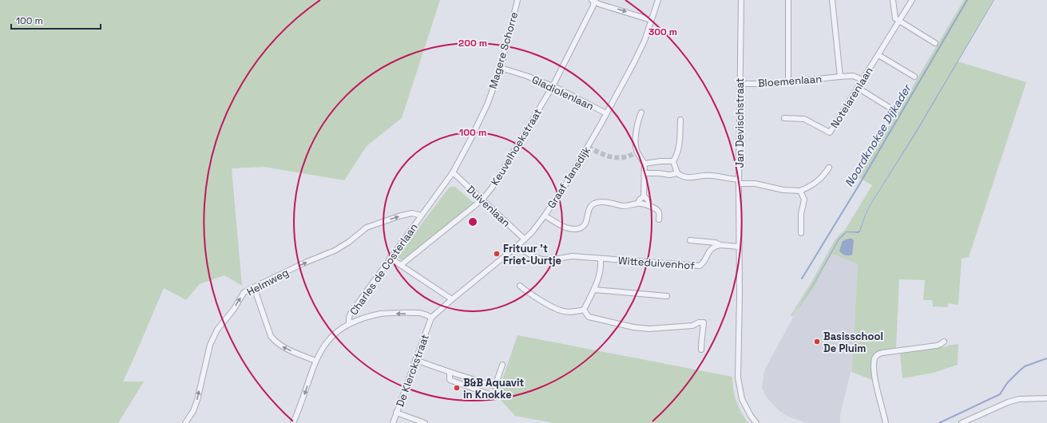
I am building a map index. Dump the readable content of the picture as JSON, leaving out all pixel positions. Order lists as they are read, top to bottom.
{
  "streets": {
    "street": [
      "Magere Schorre",
      "Bloemenlaan",
      "Gladiolenlaan",
      "Notelarenlaan",
      "Jan Devischstraat",
      "Keuvelhoekstraat",
      "Graaf Jansdijk",
      "Duivenlaan",
      "Witteduivenhof",
      "Charles de Costerlaan",
      "Helmweg",
      "De Klerckstraat"
    ]
  },
  "crossings": [
    ["Magere Schorre", "Gladiolenlaan"],
    ["Magere Schorre", "Duivenlaan"],
    ["Magere Schorre", "Charles de Costerlaan"],
    ["Magere Schorre", "Helmweg"],
    ["Bloemenlaan", "Notelarenlaan"],
    ["Bloemenlaan", "Jan Devischstraat"],
    ["Gladiolenlaan", "Keuvelhoekstraat"],
    ["Gladiolenlaan", "Graaf Jansdijk"],
    ["Keuvelhoekstraat", "Duivenlaan"],
    ["Graaf Jansdijk", "Duivenlaan"],
    ["Graaf Jansdijk", "Witteduivenhof"],
    ["Graaf Jansdijk", "De Klerckstraat"],
    ["Charles de Costerlaan", "Helmweg"]
  ],
  "one_way": ["Helmweg"],
  "water": ["Noordknokse Dijkader"],
  "places": ["Frituur 't Friet-Uurtje", "Basisschool De Pluim", "B&B Aquavit in Knokke"],
  "scale_bar": "100 m",
  "rings": ["300 m", "200 m", "100 m"]
}
